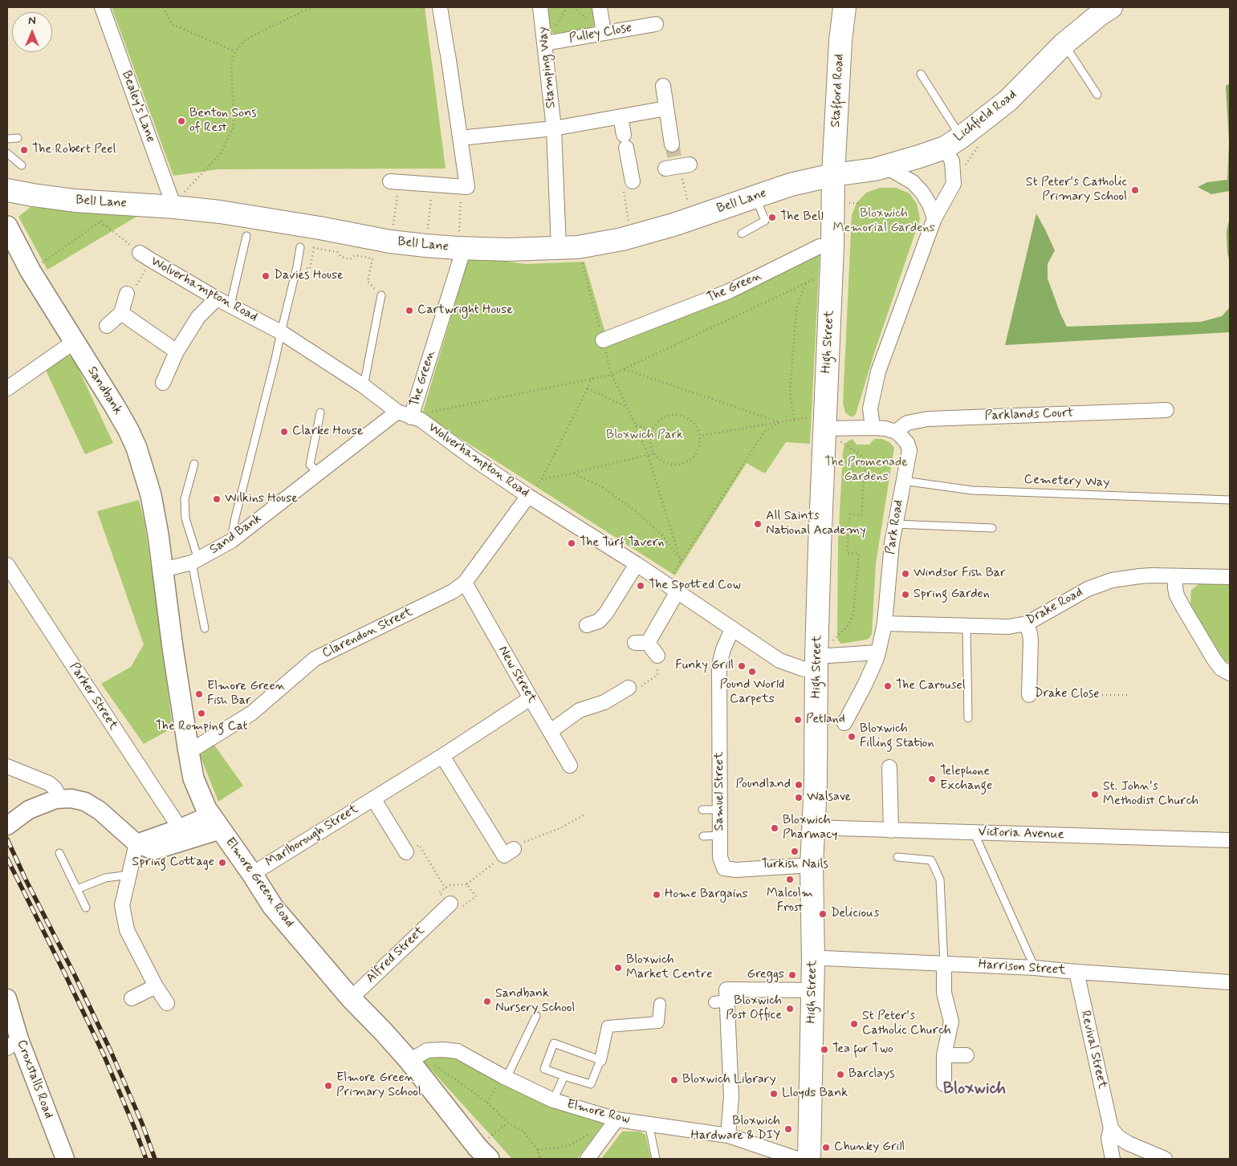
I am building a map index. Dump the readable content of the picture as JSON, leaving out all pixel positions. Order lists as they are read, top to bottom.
{
  "streets": {
    "main road": [
      "Stafford Road",
      "Lichfield Road",
      "Bell Lane",
      "High Street",
      "Sandbank",
      "Elmore Green Road"
    ],
    "street": [
      "Pulley Close",
      "Stamping Way",
      "Bealey’s Lane",
      "The Green",
      "Wolverhampton Road",
      "Parklands Court",
      "Park Road",
      "Sand Bank",
      "Drake Road",
      "Clarendon Street",
      "New Street",
      "Drake Close",
      "Parker Street",
      "Samuel Street",
      "Victoria Avenue",
      "Marlborough Street",
      "Alfred Street",
      "Harrison Street",
      "Revival Street",
      "Croxstalls Road",
      "Elmore Row"
    ],
    "lane": ["Cemetery Way"]
  },
  "crossings": [
    ["Pulley Close", "Stamping Way"],
    ["Stamping Way", "Bell Lane"],
    ["Stafford Road", "Lichfield Road"],
    ["Stafford Road", "Bell Lane"],
    ["Stafford Road", "High Street"],
    ["Bealey’s Lane", "Bell Lane"],
    ["Lichfield Road", "Bell Lane"],
    ["Lichfield Road", "High Street"],
    ["Bell Lane", "The Green"],
    ["Bell Lane", "High Street"],
    ["The Green", "Wolverhampton Road"],
    ["The Green", "High Street"],
    ["Wolverhampton Road", "High Street"],
    ["Wolverhampton Road", "Sand Bank"],
    ["Wolverhampton Road", "Clarendon Street"],
    ["Wolverhampton Road", "Samuel Street"],
    ["High Street", "Samuel Street"],
    ["High Street", "Victoria Avenue"],
    ["High Street", "Harrison Street"],
    ["Sandbank", "Sand Bank"],
    ["Sandbank", "Elmore Green Road"],
    ["Parklands Court", "Park Road"],
    ["Cemetery Way", "Park Road"],
    ["Park Road", "Drake Road"],
    ["Sand Bank", "Elmore Green Road"],
    ["Drake Road", "Drake Close"],
    ["Clarendon Street", "New Street"],
    ["Clarendon Street", "Elmore Green Road"],
    ["New Street", "Marlborough Street"],
    ["Marlborough Street", "Elmore Green Road"],
    ["Elmore Green Road", "Alfred Street"],
    ["Elmore Green Road", "Elmore Row"],
    ["Harrison Street", "Revival Street"]
  ],
  "districts": ["Bloxwich"],
  "parks": ["Bloxwich Memorial Gardens", "Bloxwich Park", "The Promenade Gardens"],
  "places": [
    "Benton Sons of Rest",
    "The Robert Peel",
    "St Peter's Catholic Primary School",
    "The Bell",
    "Davies House",
    "Cartwright House",
    "Clarke House",
    "Wilkins House",
    "All Saints National Academy",
    "The Turf Tavern",
    "Windsor Fish Bar",
    "The Spotted Cow",
    "Spring Garden",
    "Funky Grill",
    "Pound World Carpets",
    "The Carousel",
    "Elmore Green Fish Bar",
    "The Romping Cat",
    "Petland",
    "Bloxwich Filling Station",
    "Telephone Exchange",
    "Poundland",
    "St. John's Methodist Church",
    "Walsave",
    "Bloxwich Pharmacy",
    "Turkish Nails",
    "Spring Cottage",
    "Malcolm Frost",
    "Home Bargains",
    "Delicious",
    "Bloxwich Market Centre",
    "Greggs",
    "Sandbank Nursery School",
    "Bloxwich Post Office",
    "St Peter's Catholic Church",
    "Tea for Two",
    "Barclays",
    "Bloxwich Library",
    "Elmore Green Primary School",
    "Lloyds Bank",
    "Bloxwich Hardware & DIY",
    "Chunky Grill"
  ],
  "north": "top"
}
